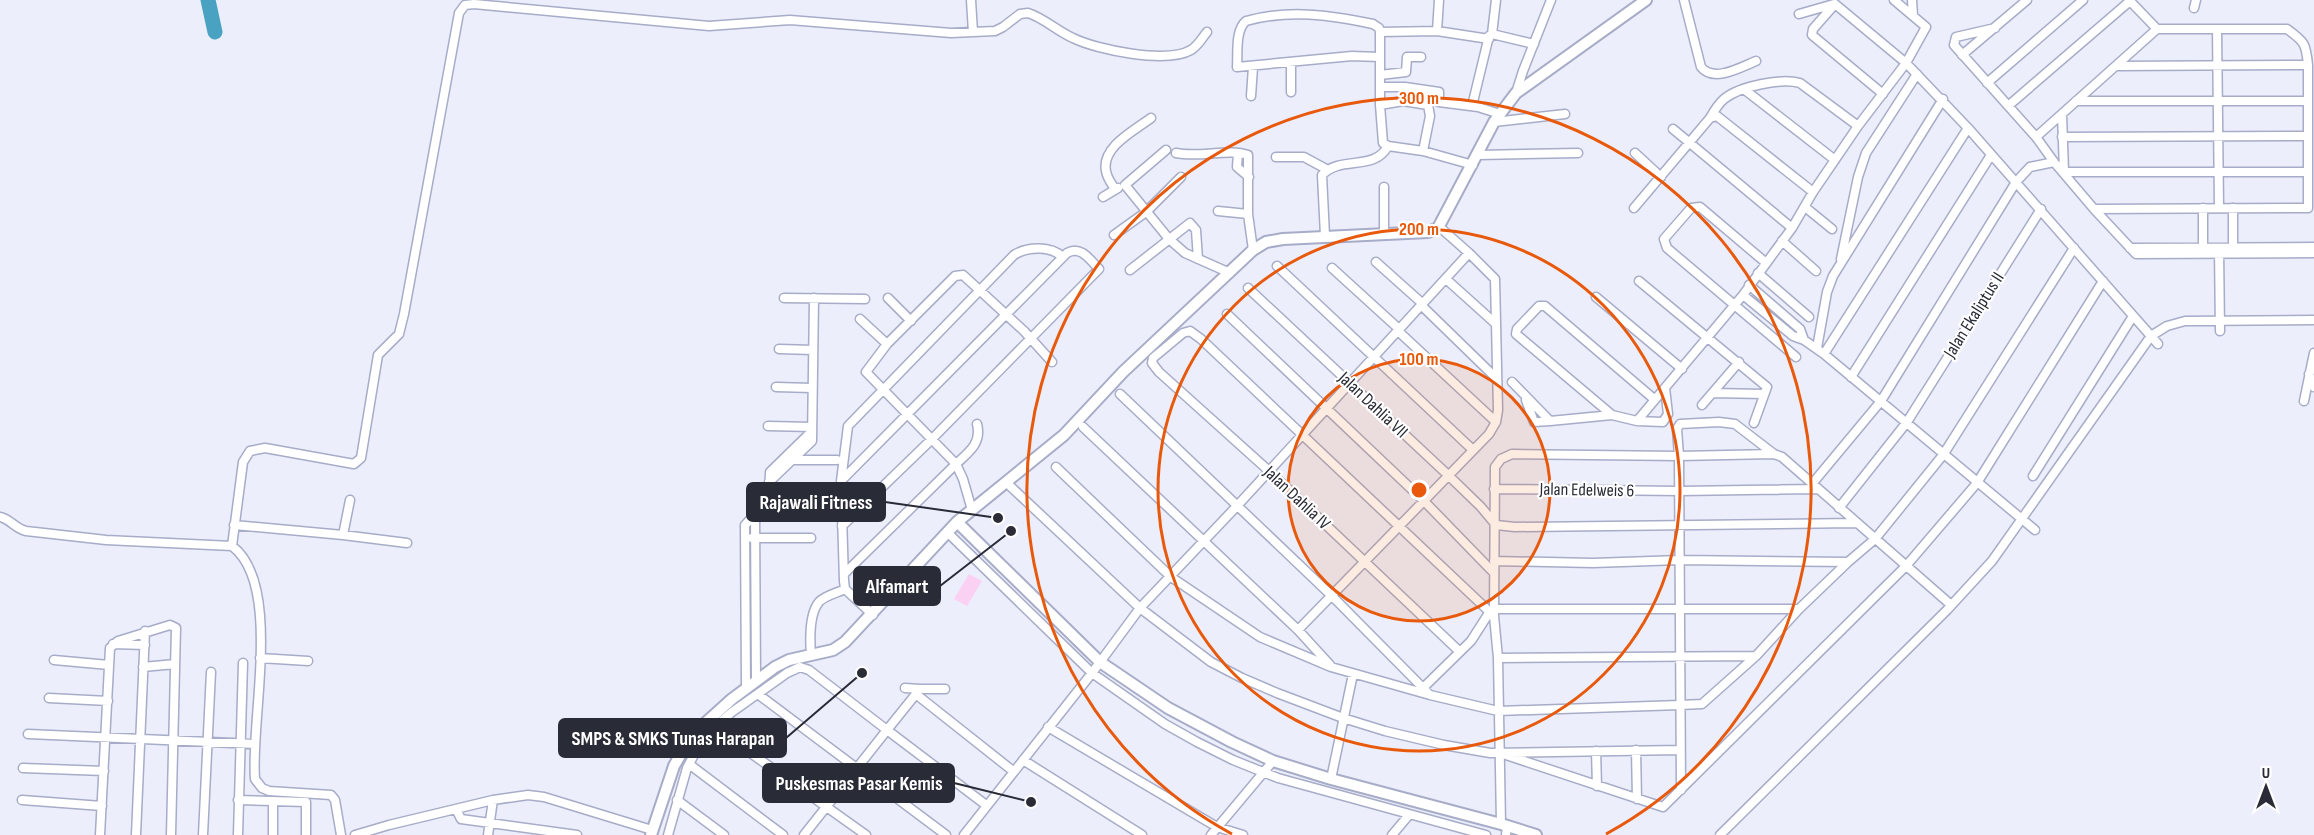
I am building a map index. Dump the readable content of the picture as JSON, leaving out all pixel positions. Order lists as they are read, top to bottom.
{
  "streets": {
    "street": [
      "Jalan Ekaliptus II",
      "Jalan Dahlia VII",
      "Jalan Edelweis 6",
      "Jalan Dahlia IV"
    ]
  },
  "places": [
    "Rajawali Fitness",
    "Alfamart",
    "SMPS & SMKS Tunas Harapan",
    "Puskesmas Pasar Kemis"
  ],
  "north": "top",
  "rings": ["300 m", "200 m", "100 m"]
}
